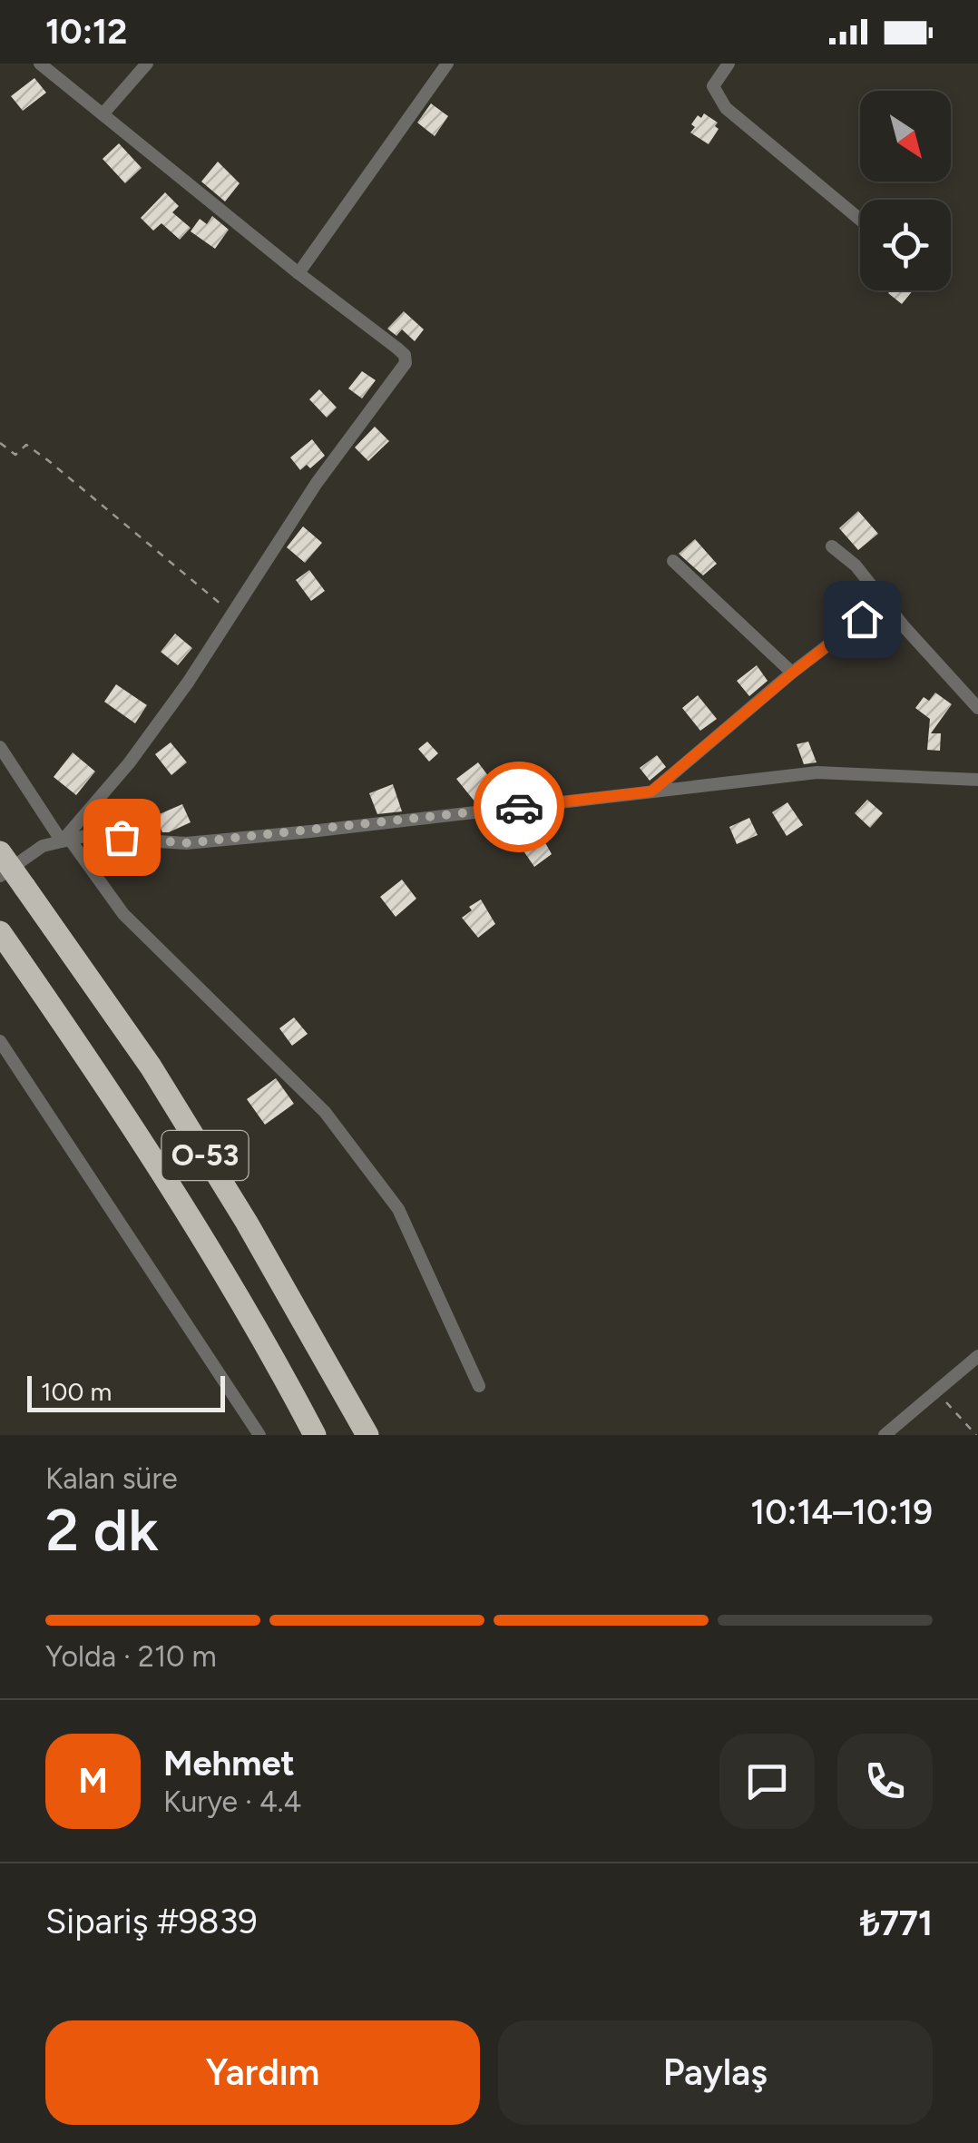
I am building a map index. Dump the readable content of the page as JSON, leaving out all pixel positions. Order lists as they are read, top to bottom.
{
  "streets": {
    "highway": ["O-53"]
  },
  "scale_bar": "100 m",
  "north": "bottom right",
  "page": {
    "status": "10:12",
    "scale": "100 m",
    "heading": ["2 dk", "Kalan süre", "10:14–10:19"],
    "panel": [
      "Mehmet",
      "Kurye · 4.4",
      "Sipariş #9839",
      "₺771"
    ],
    "bar": "Yolda · 210 m",
    "round": "M",
    "buttons": ["Yardım", "Paylaş"]
  }
}
